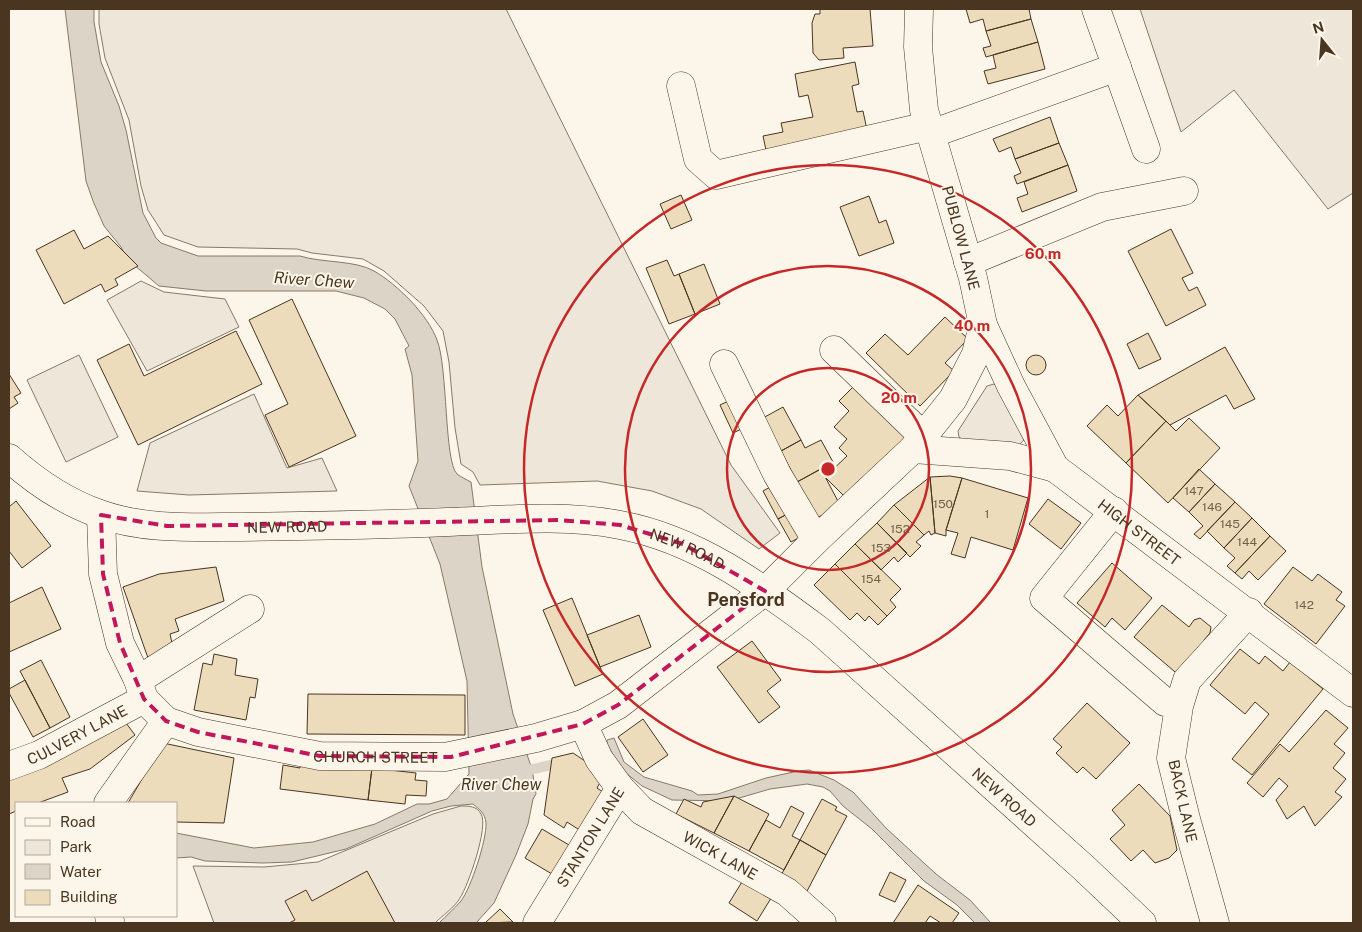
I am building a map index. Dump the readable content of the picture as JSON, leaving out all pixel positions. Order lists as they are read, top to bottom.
{
  "streets": {
    "main road": [
      "PUBLOW LANE",
      "NEW ROAD",
      "HIGH STREET",
      "CULVERY LANE",
      "CHURCH STREET",
      "BACK LANE",
      "STANTON LANE",
      "WICK LANE"
    ]
  },
  "crossings": [
    ["PUBLOW LANE", "HIGH STREET"],
    ["NEW ROAD", "CHURCH STREET"],
    ["HIGH STREET", "BACK LANE"],
    ["CULVERY LANE", "CHURCH STREET"],
    ["CHURCH STREET", "STANTON LANE"],
    ["STANTON LANE", "WICK LANE"]
  ],
  "districts": ["Pensford"],
  "water": ["River Chew"],
  "house_numbers": [
    "147",
    "150",
    "146",
    "1",
    "145",
    "152",
    "144",
    "153",
    "154",
    "142"
  ],
  "legend": [
    "Road",
    "Park",
    "Water",
    "Building"
  ],
  "north": "top",
  "rings": ["60 m", "40 m", "20 m"]
}
